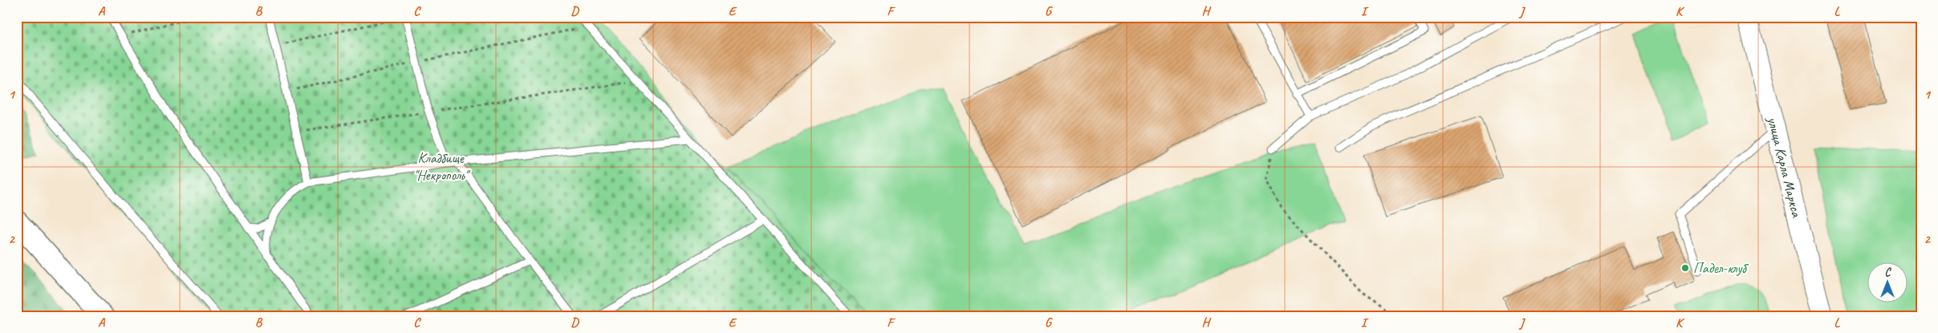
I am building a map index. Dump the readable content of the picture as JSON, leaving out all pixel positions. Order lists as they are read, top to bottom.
{
  "streets": {
    "main road": ["улица Карла Маркса"]
  },
  "parks": ["Кладбище \"Некрополь\""],
  "places": ["Падел-клуб"],
  "north": "top",
  "grid": {
    "columns": [
      "A",
      "B",
      "C",
      "D",
      "E",
      "F",
      "G",
      "H",
      "I",
      "J",
      "K",
      "L"
    ],
    "rows": ["1", "2"]
  }
}
